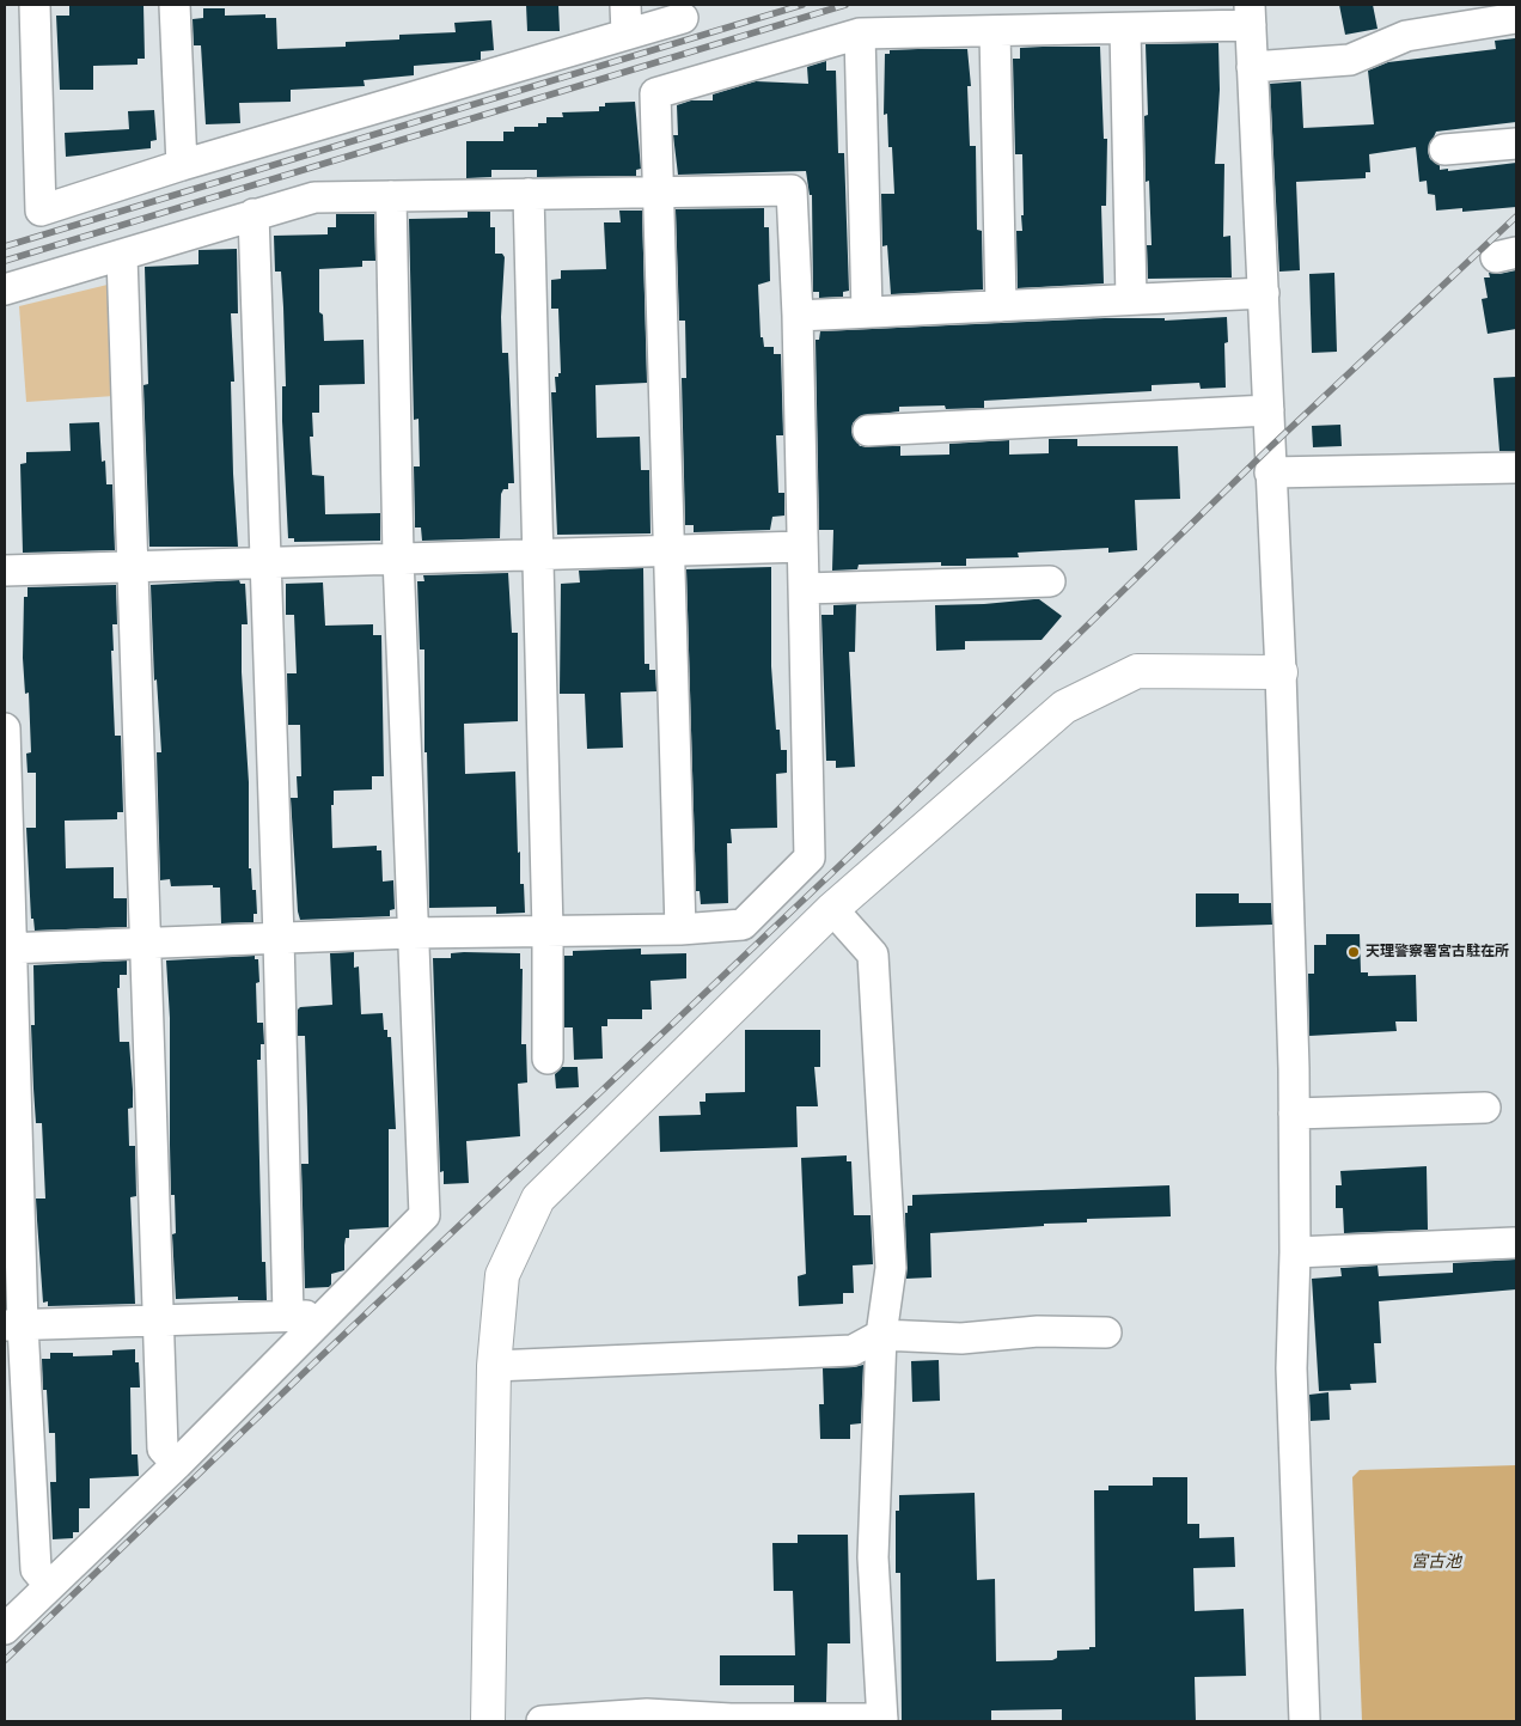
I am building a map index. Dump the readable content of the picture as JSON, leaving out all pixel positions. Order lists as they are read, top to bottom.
{
  "water": ["宮古池"],
  "places": ["天理警察署宮古駐在所"]
}
